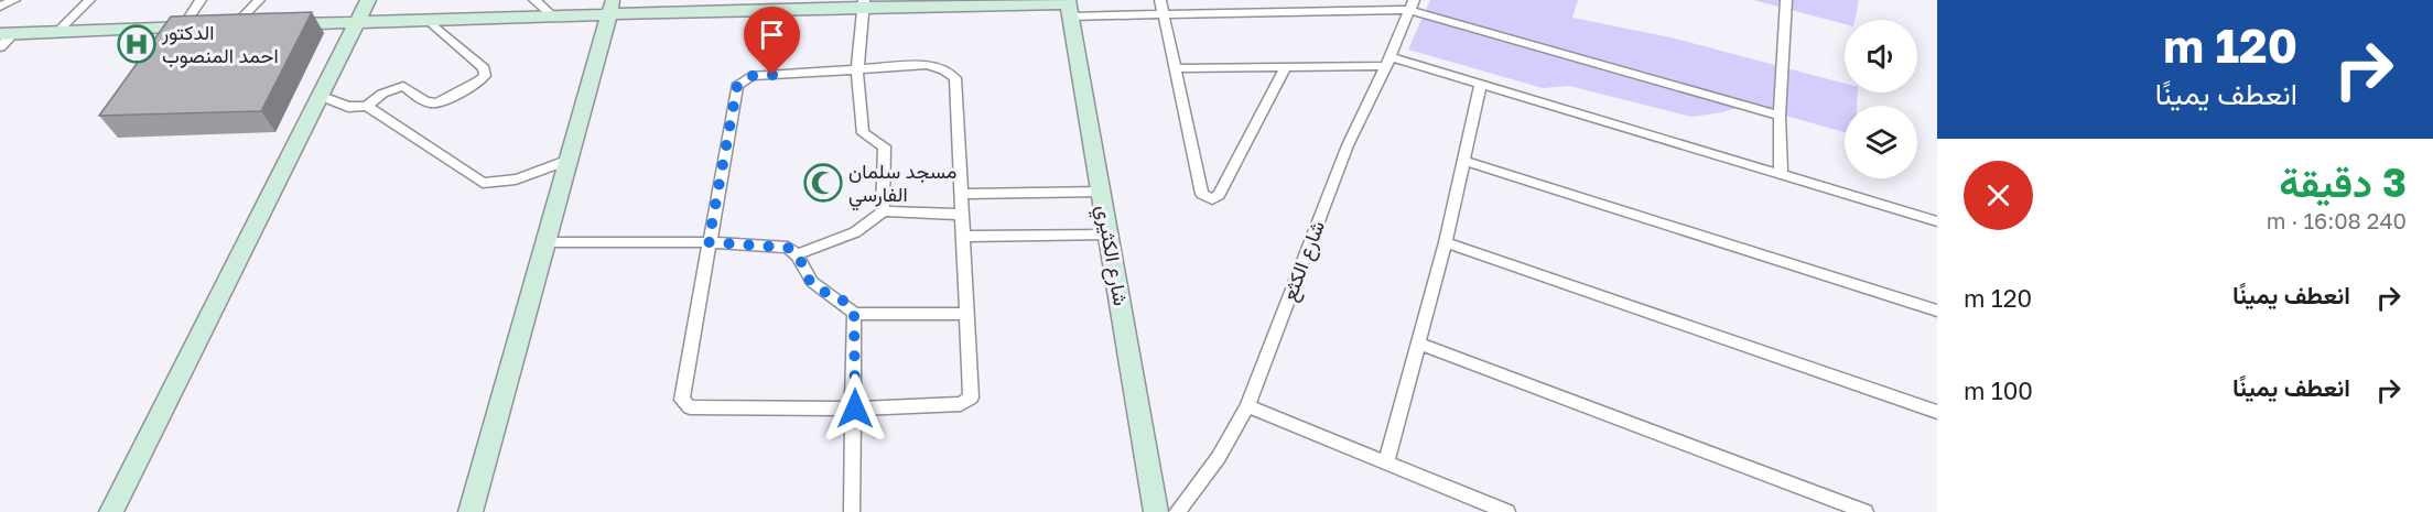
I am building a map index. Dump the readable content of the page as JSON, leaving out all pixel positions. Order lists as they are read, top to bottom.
{
  "streets": {
    "street": ["شارع الكثيري", "شارع الكثع"]
  },
  "places": {
    "hospital": ["الدكتور احمد المنصوب"],
    "mosque": ["مسجد سلمان الفارسي"]
  },
  "page": {
    "turn": ["120 m", "انعطف يمينًا"],
    "heading": ["3 دقيقة", "240 m · 16:08"],
    "list": [
      {
        "name": "انعطف يمينًا",
        "value": "120 m"
      },
      {
        "name": "انعطف يمينًا",
        "value": "100 m"
      }
    ]
  }
}
